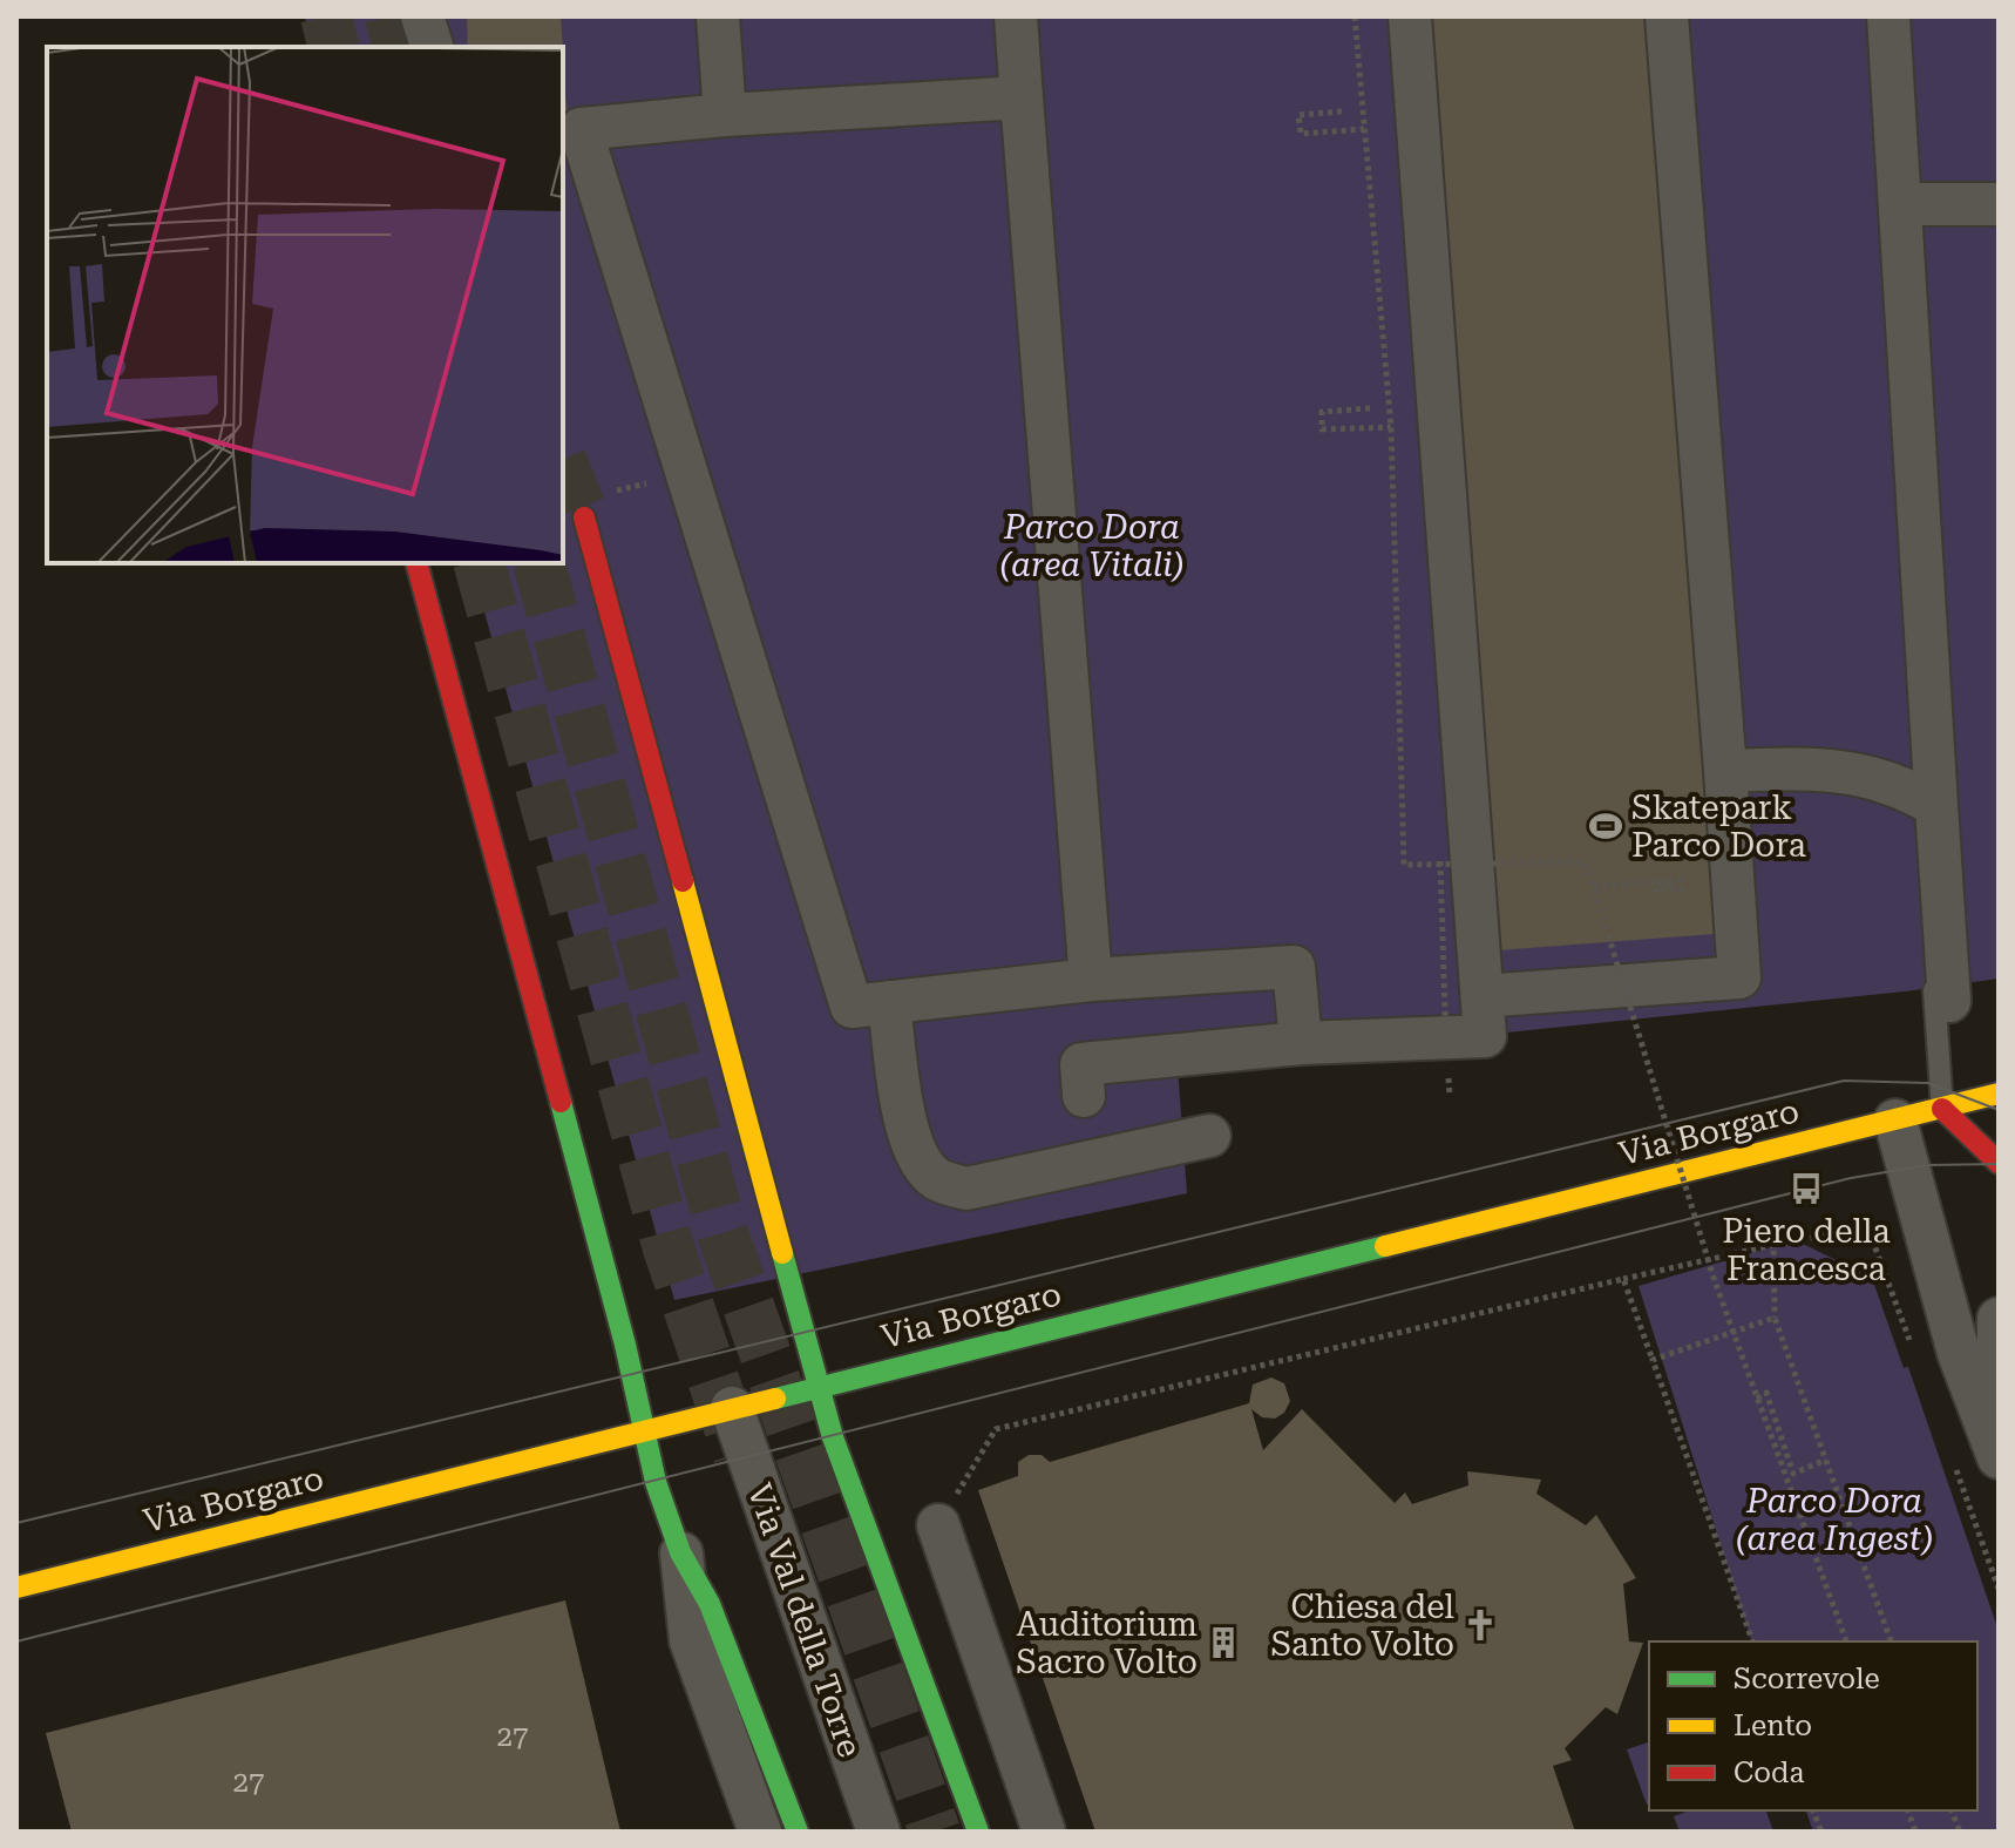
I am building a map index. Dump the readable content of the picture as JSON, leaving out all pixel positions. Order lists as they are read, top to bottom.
{
  "streets": {
    "main road": ["Via Borgaro"],
    "street": ["Via Val della Torre"]
  },
  "crossings": [
    ["Via Borgaro", "Via Val della Torre"]
  ],
  "parks": ["Parco Dora (area Vitali)", "Parco Dora (area Ingest)"],
  "places": {
    "sports": ["Skatepark Parco Dora"],
    "bus stop": ["Piero della Francesca"],
    "church": ["Chiesa del Santo Volto"],
    "building": ["Auditorium Sacro Volto"]
  },
  "house_numbers": ["27", "27"],
  "legend": ["Scorrevole", "Lento", "Coda"]
}
